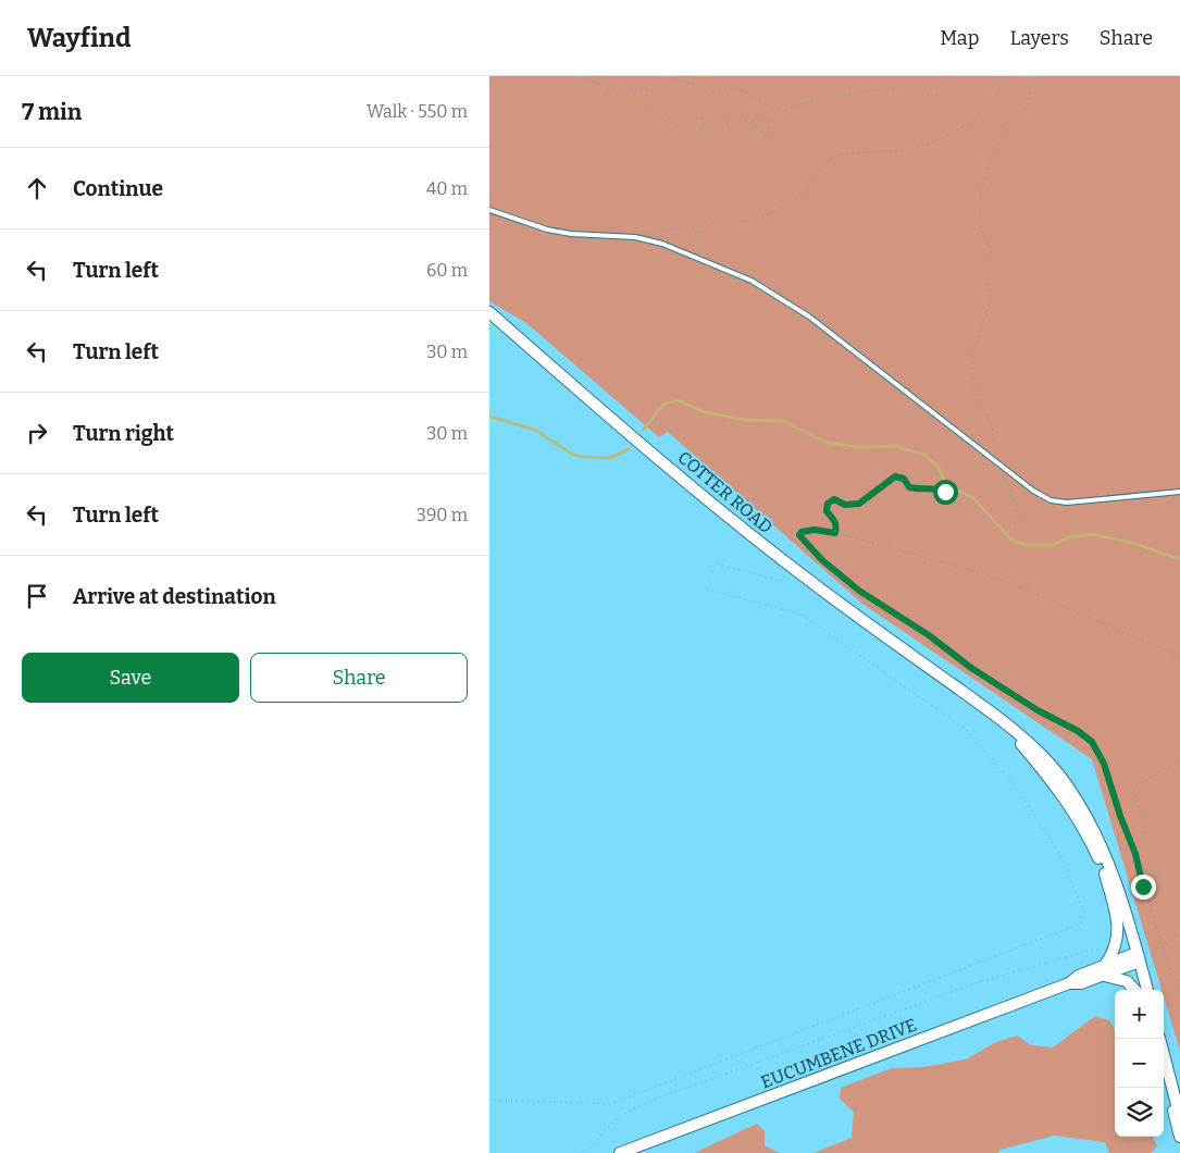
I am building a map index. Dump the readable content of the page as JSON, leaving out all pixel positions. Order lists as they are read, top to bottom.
{
  "streets": {
    "main road": ["COTTER ROAD", "EUCUMBENE DRIVE"]
  },
  "crossings": [
    ["COTTER ROAD", "EUCUMBENE DRIVE"]
  ],
  "page": {
    "header": "Wayfind",
    "nav": ["Map", "Layers", "Share"],
    "heading": ["7 min", "Walk · 550 m"],
    "list": [
      ["Continue", "40 m"],
      ["Turn left", "60 m"],
      ["Turn left", "30 m"],
      ["Turn right", "30 m"],
      ["Turn left", "390 m"],
      "Arrive at destination"
    ],
    "buttons": ["Save", "Share"],
    "map_buttons": ["+", "−"]
  }
}
